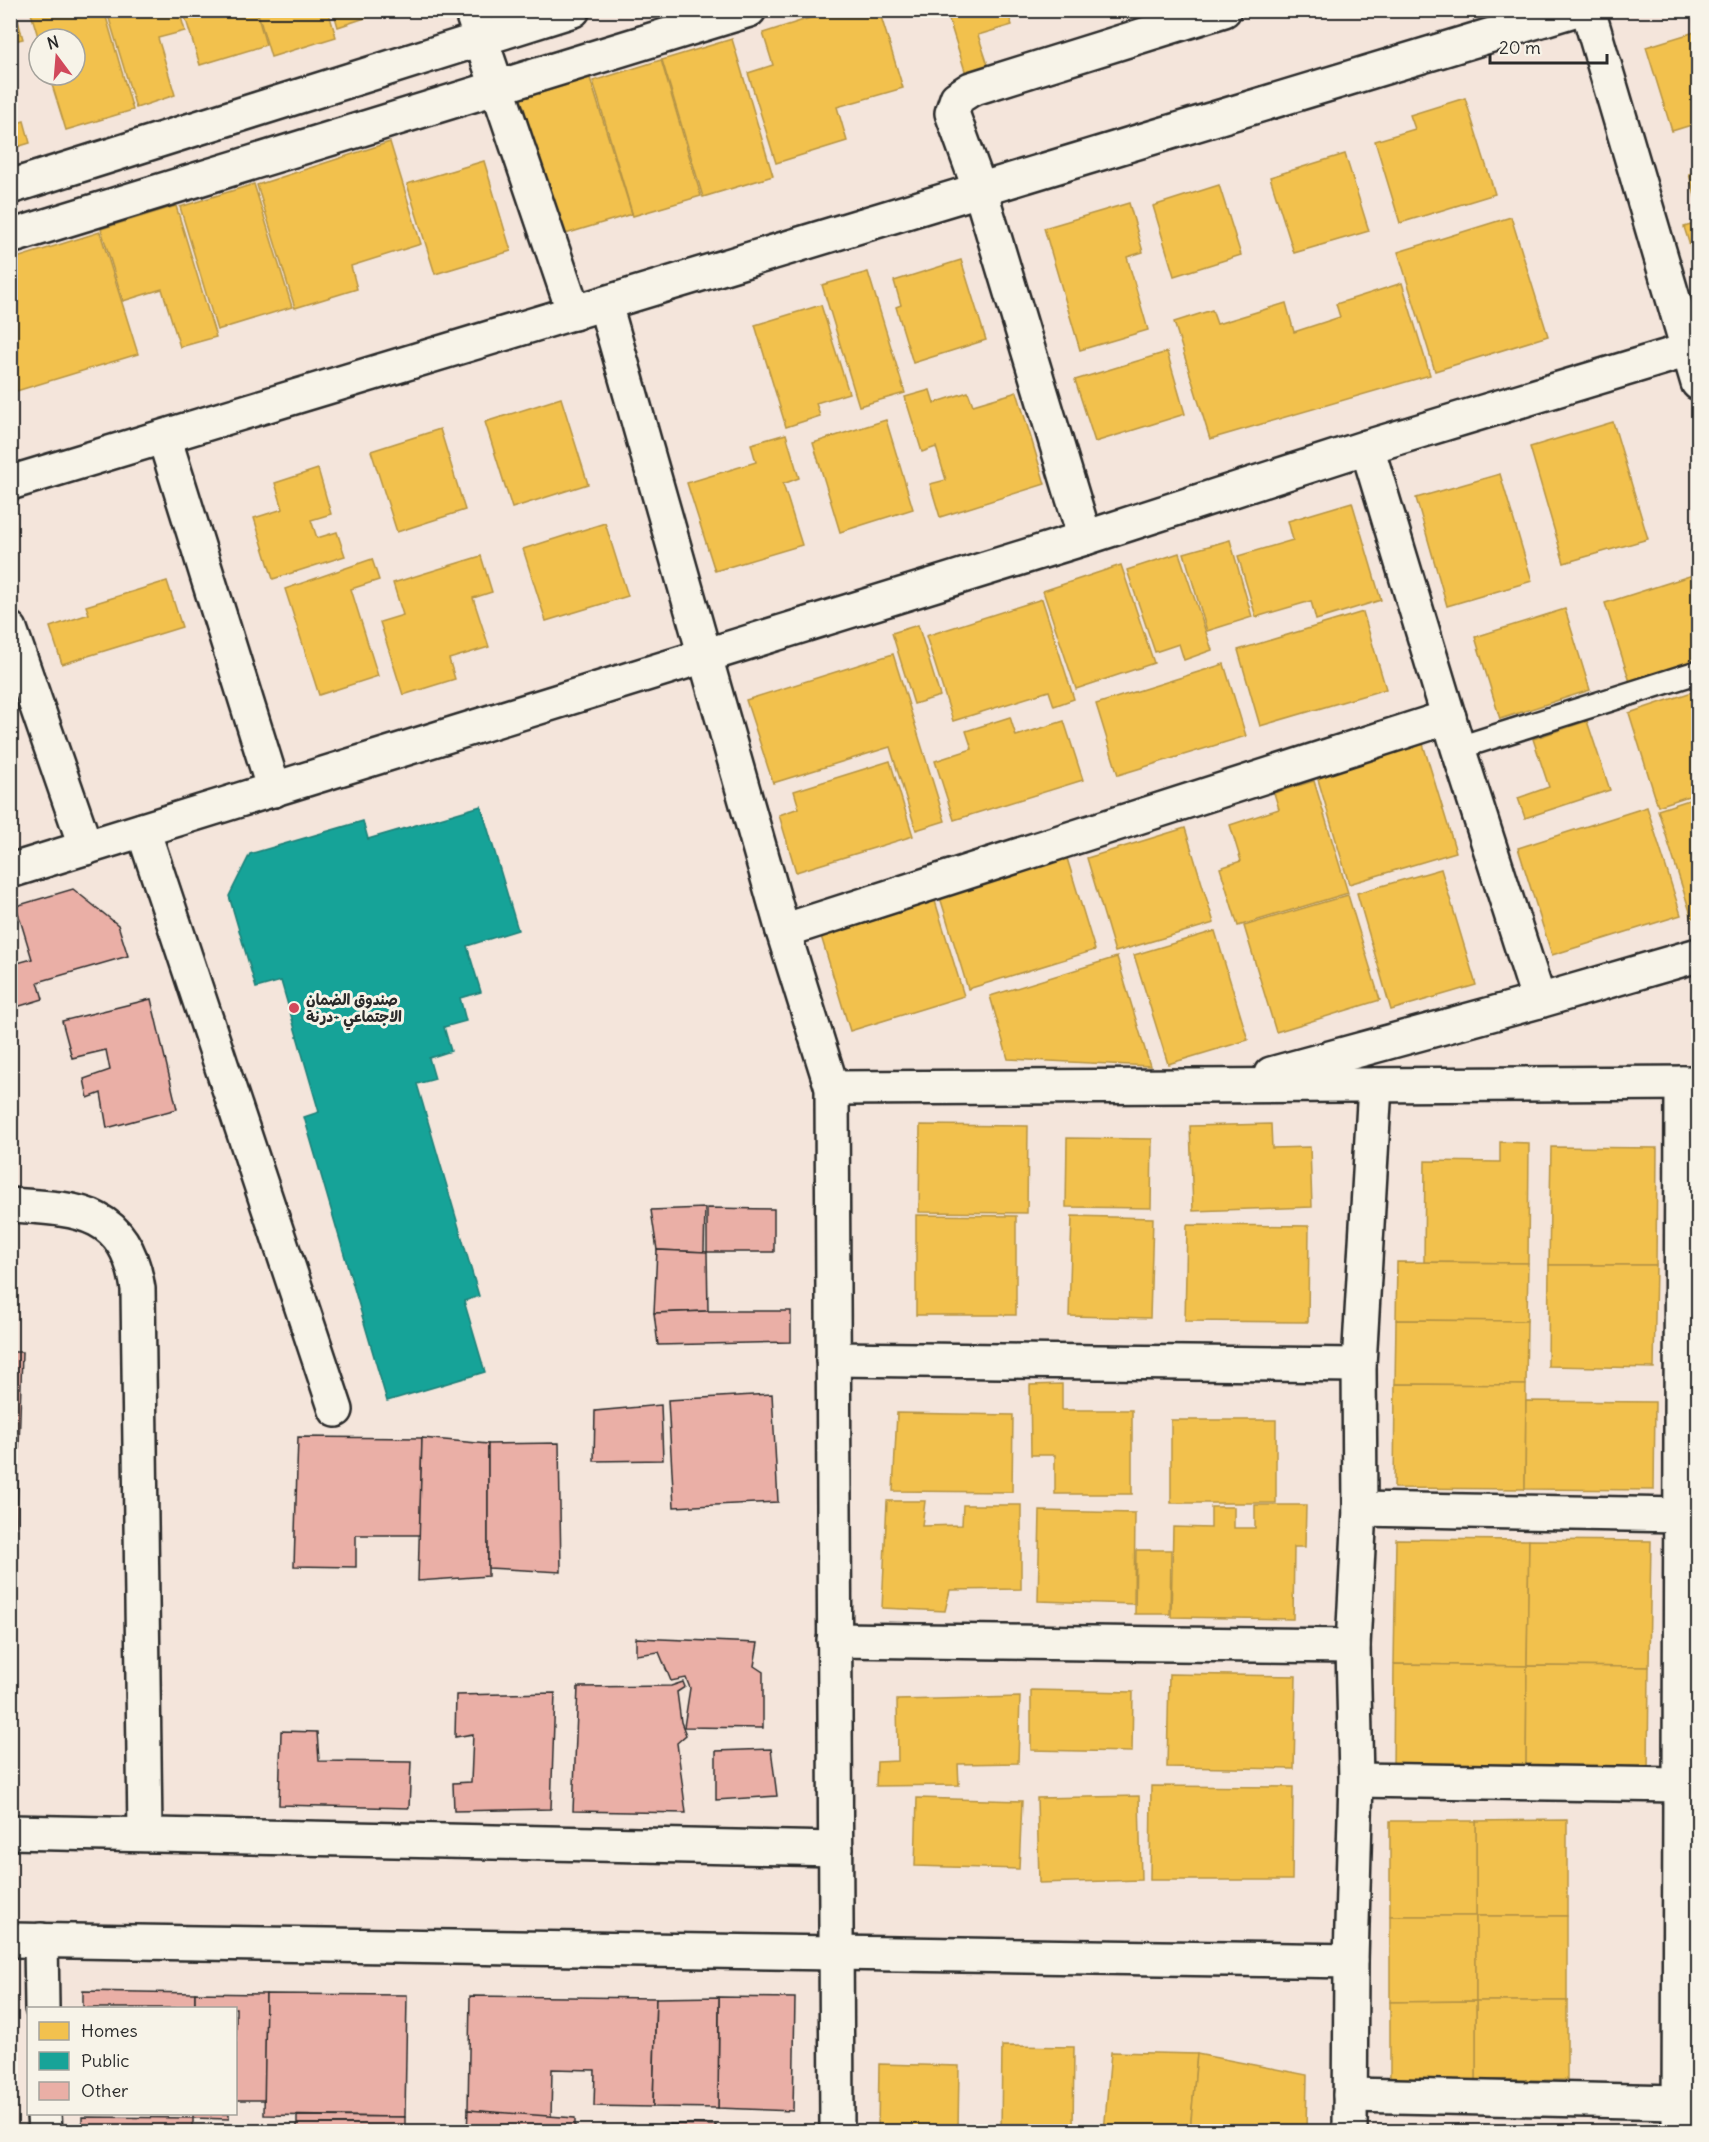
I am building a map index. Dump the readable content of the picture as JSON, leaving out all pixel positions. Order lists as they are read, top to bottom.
{
  "places": ["صندوق الضمان الاجتماعي -درنة"],
  "legend": ["Homes", "Public", "Other"],
  "scale_bar": "20 m",
  "north": "top"
}
